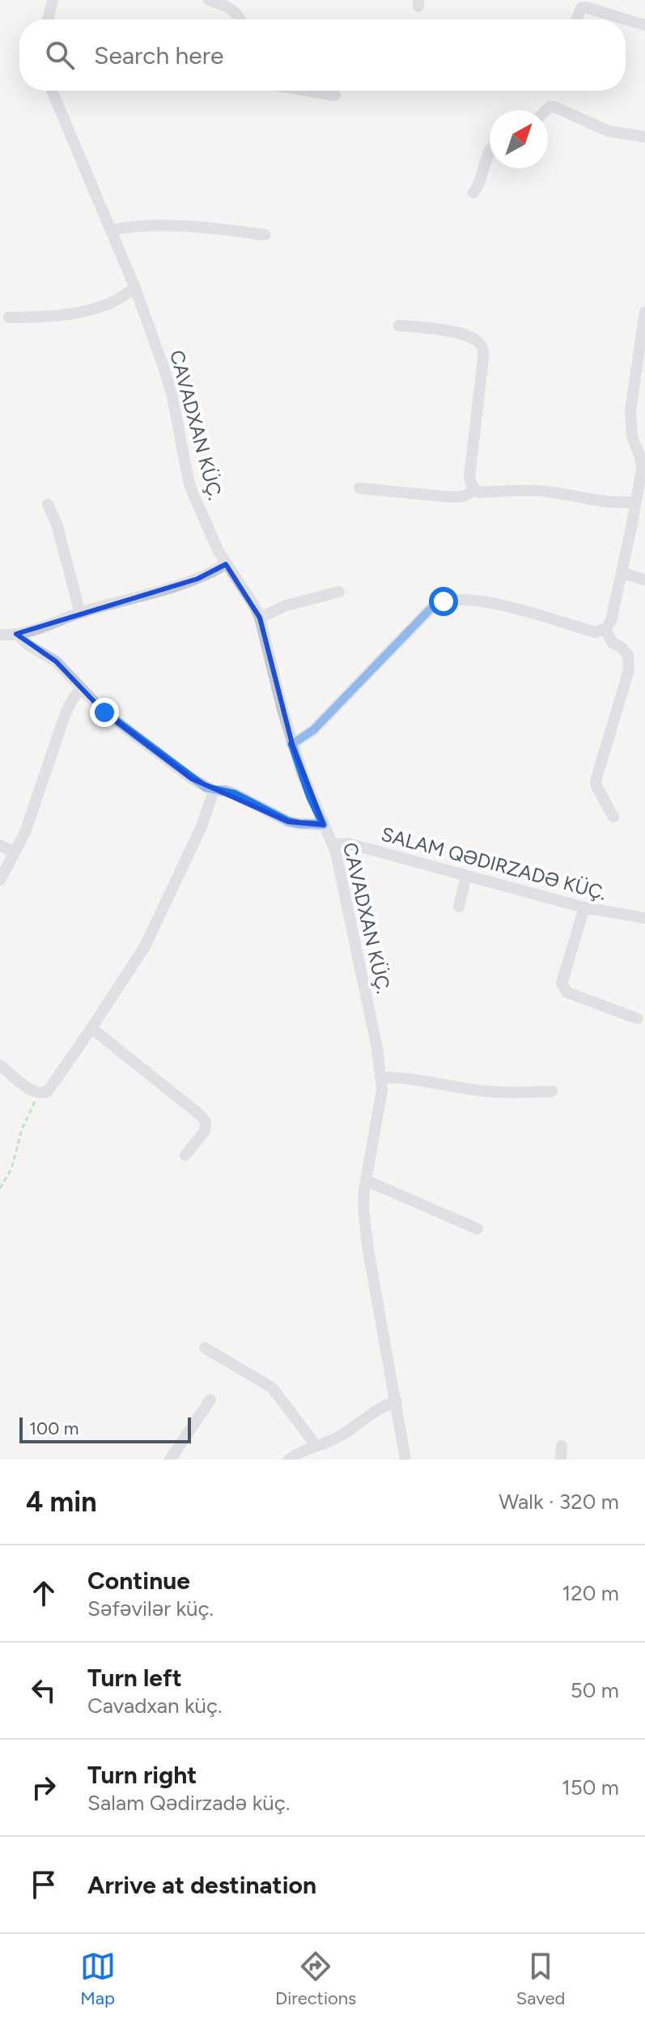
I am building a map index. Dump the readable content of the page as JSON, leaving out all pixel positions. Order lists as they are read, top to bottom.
{
  "streets": {
    "street": ["CAVADXAN KÜÇ.", "SALAM QƏDIRZADƏ KÜÇ."]
  },
  "crossings": [
    ["CAVADXAN KÜÇ.", "SALAM QƏDIRZADƏ KÜÇ."]
  ],
  "scale_bar": "100 m",
  "north": "top right",
  "page": {
    "search": "Search here",
    "scale": "100 m",
    "heading": ["4 min", "Walk · 320 m"],
    "list": [
      ["Continue", "Səfəvilər küç.", "120 m"],
      ["Turn left", "Cavadxan küç.", "50 m"],
      ["Turn right", "Salam Qədirzadə küç.", "150 m"],
      "Arrive at destination"
    ],
    "nav": ["Map", "Directions", "Saved"]
  }
}
